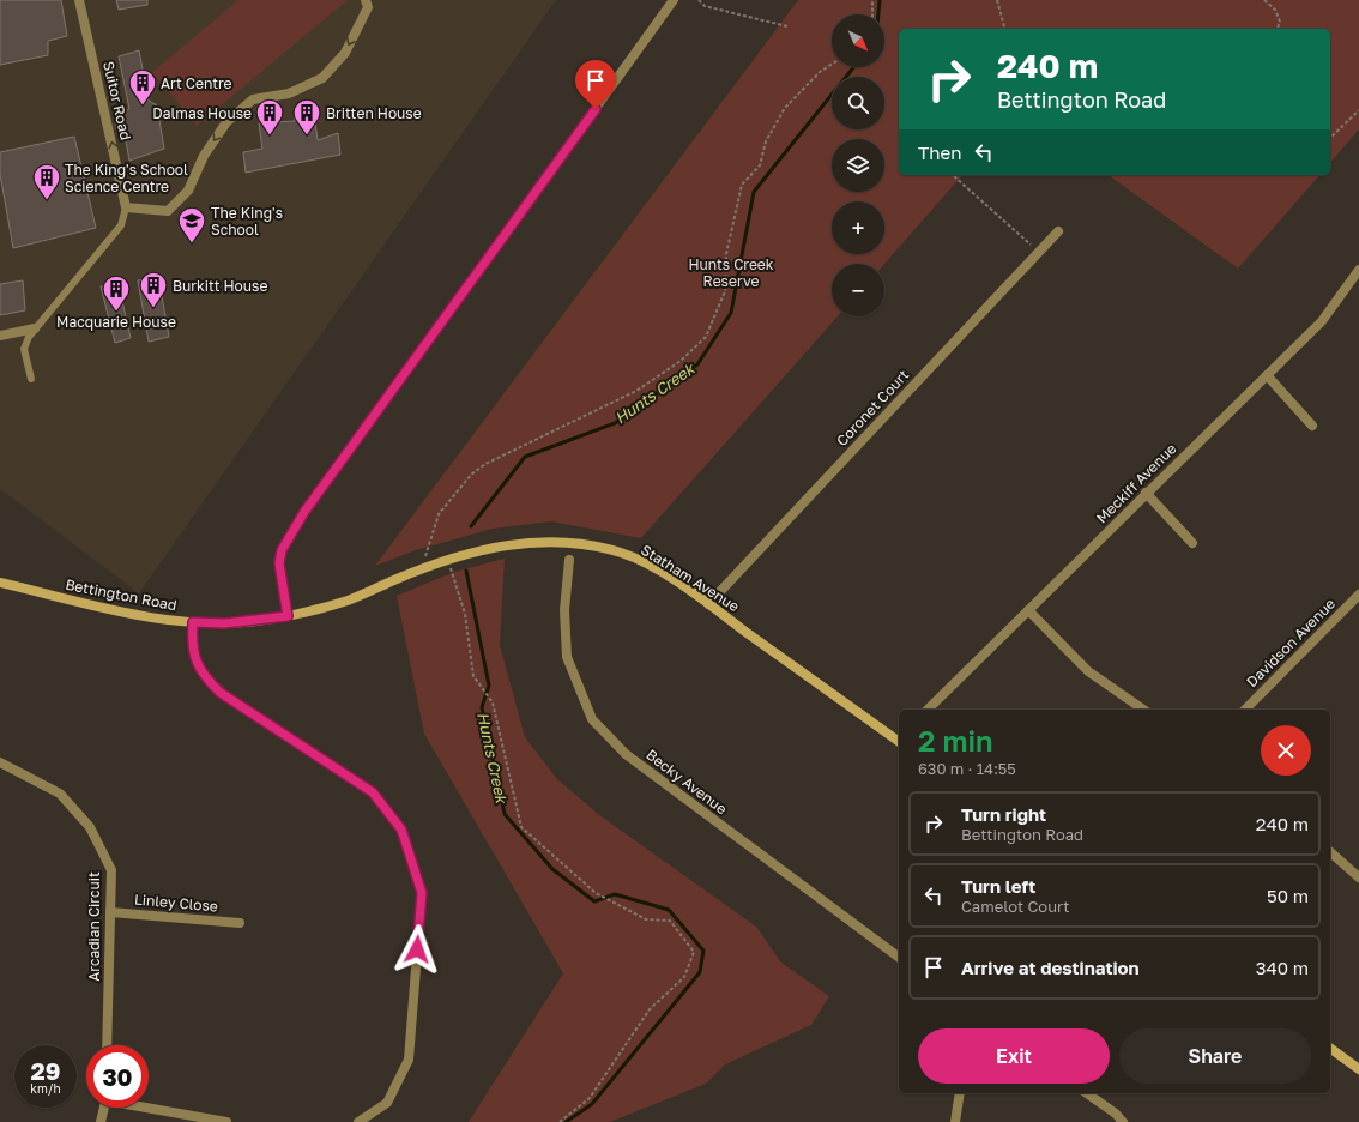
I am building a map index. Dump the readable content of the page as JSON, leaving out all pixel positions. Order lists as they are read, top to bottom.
{
  "streets": {
    "main road": ["Statham Avenue", "Bettington Road"],
    "street": [
      "Suitor Road",
      "Coronet Court",
      "Meckiff Avenue",
      "Davidson Avenue",
      "Becky Avenue",
      "Linley Close",
      "Arcadian Circuit"
    ]
  },
  "crossings": [
    ["Coronet Court", "Statham Avenue"],
    ["Statham Avenue", "Bettington Road"],
    ["Linley Close", "Arcadian Circuit"]
  ],
  "one_way": ["Suitor Road"],
  "water": ["Hunts Creek"],
  "parks": ["Hunts Creek Reserve"],
  "places": {
    "building": [
      "Art Centre",
      "Dalmas House",
      "Britten House",
      "The King's School Science Centre",
      "Burkitt House",
      "Macquarie House"
    ],
    "school or university": ["The King's School"]
  },
  "north": "bottom right",
  "page": {
    "map_buttons": ["+", "−"],
    "turn": ["240 m", "Bettington Road"],
    "then": "Then",
    "heading": ["2 min", "630 m · 14:55"],
    "list": [
      {
        "name": "Turn right",
        "note": "Bettington Road",
        "value": "240 m"
      },
      {
        "name": "Turn left",
        "note": "Camelot Court",
        "value": "50 m"
      },
      {
        "name": "Arrive at destination",
        "value": "340 m"
      }
    ],
    "buttons": ["Exit", "Share"],
    "speed": "29 km/h",
    "limit": "30"
  }
}
